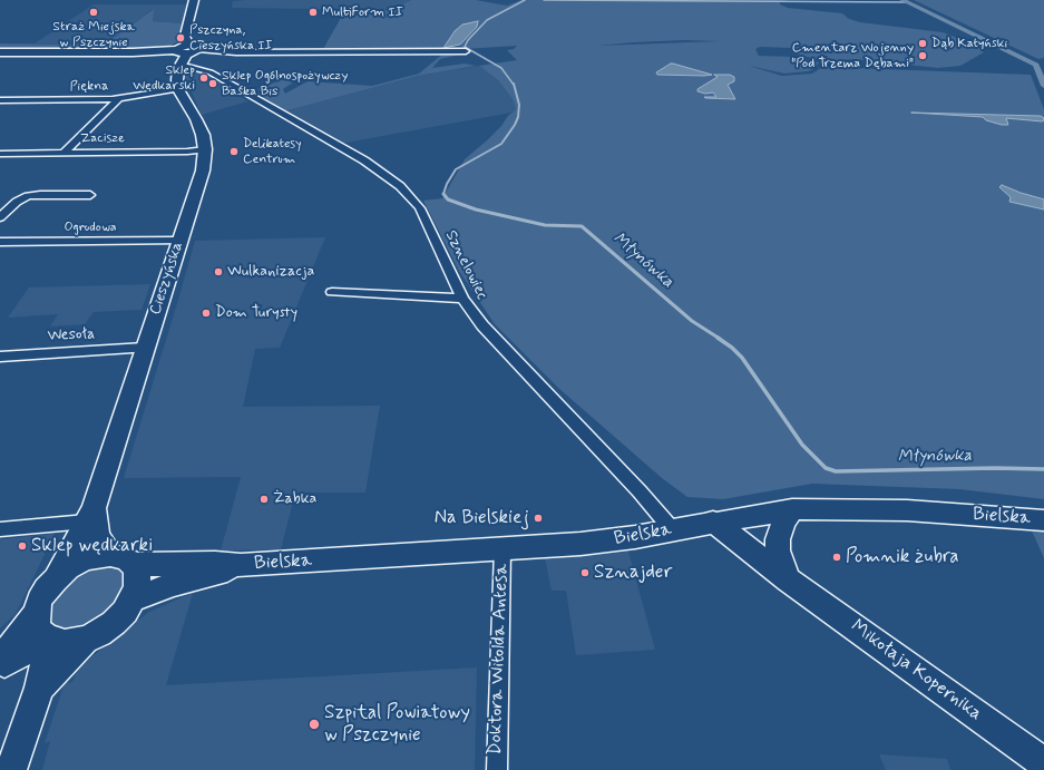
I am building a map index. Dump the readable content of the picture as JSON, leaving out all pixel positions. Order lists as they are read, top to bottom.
{
  "streets": {
    "main road": ["Cieszyńska", "Bielska", "Mikołaja Kopernika"],
    "street": [
      "Piękna",
      "Zacisze",
      "Ogrodowa",
      "Sznelowiec",
      "Wesoła",
      "Doktora Witolda Antesa"
    ]
  },
  "crossings": [
    ["Piękna", "Cieszyńska"],
    ["Zacisze", "Cieszyńska"],
    ["Ogrodowa", "Cieszyńska"],
    ["Sznelowiec", "Cieszyńska"],
    ["Sznelowiec", "Bielska"],
    ["Cieszyńska", "Wesoła"],
    ["Cieszyńska", "Bielska"],
    ["Bielska", "Doktora Witolda Antesa"],
    ["Bielska", "Mikołaja Kopernika"]
  ],
  "water": ["Młynówka"],
  "places": [
    "Straż Miejska w Pszczynie",
    "MultiForm II",
    "Pszczyna, Cieszyńska II",
    "Dąb Katyński",
    "Cmentarz Wojenny \"Pod Trzema Dębami\"",
    "Sklep Wędkarski",
    "Sklep Ogólnospożywczy Baśka Bis",
    "Delikatesy Centrum",
    "Wulkanizacja",
    "Dom Turysty",
    "Żabka",
    "Na Bielskiej",
    "Sklep wędkarki",
    "Pomnik żubra",
    "Sznajder",
    "Szpital Powiatowy w Pszczynie"
  ]
}
